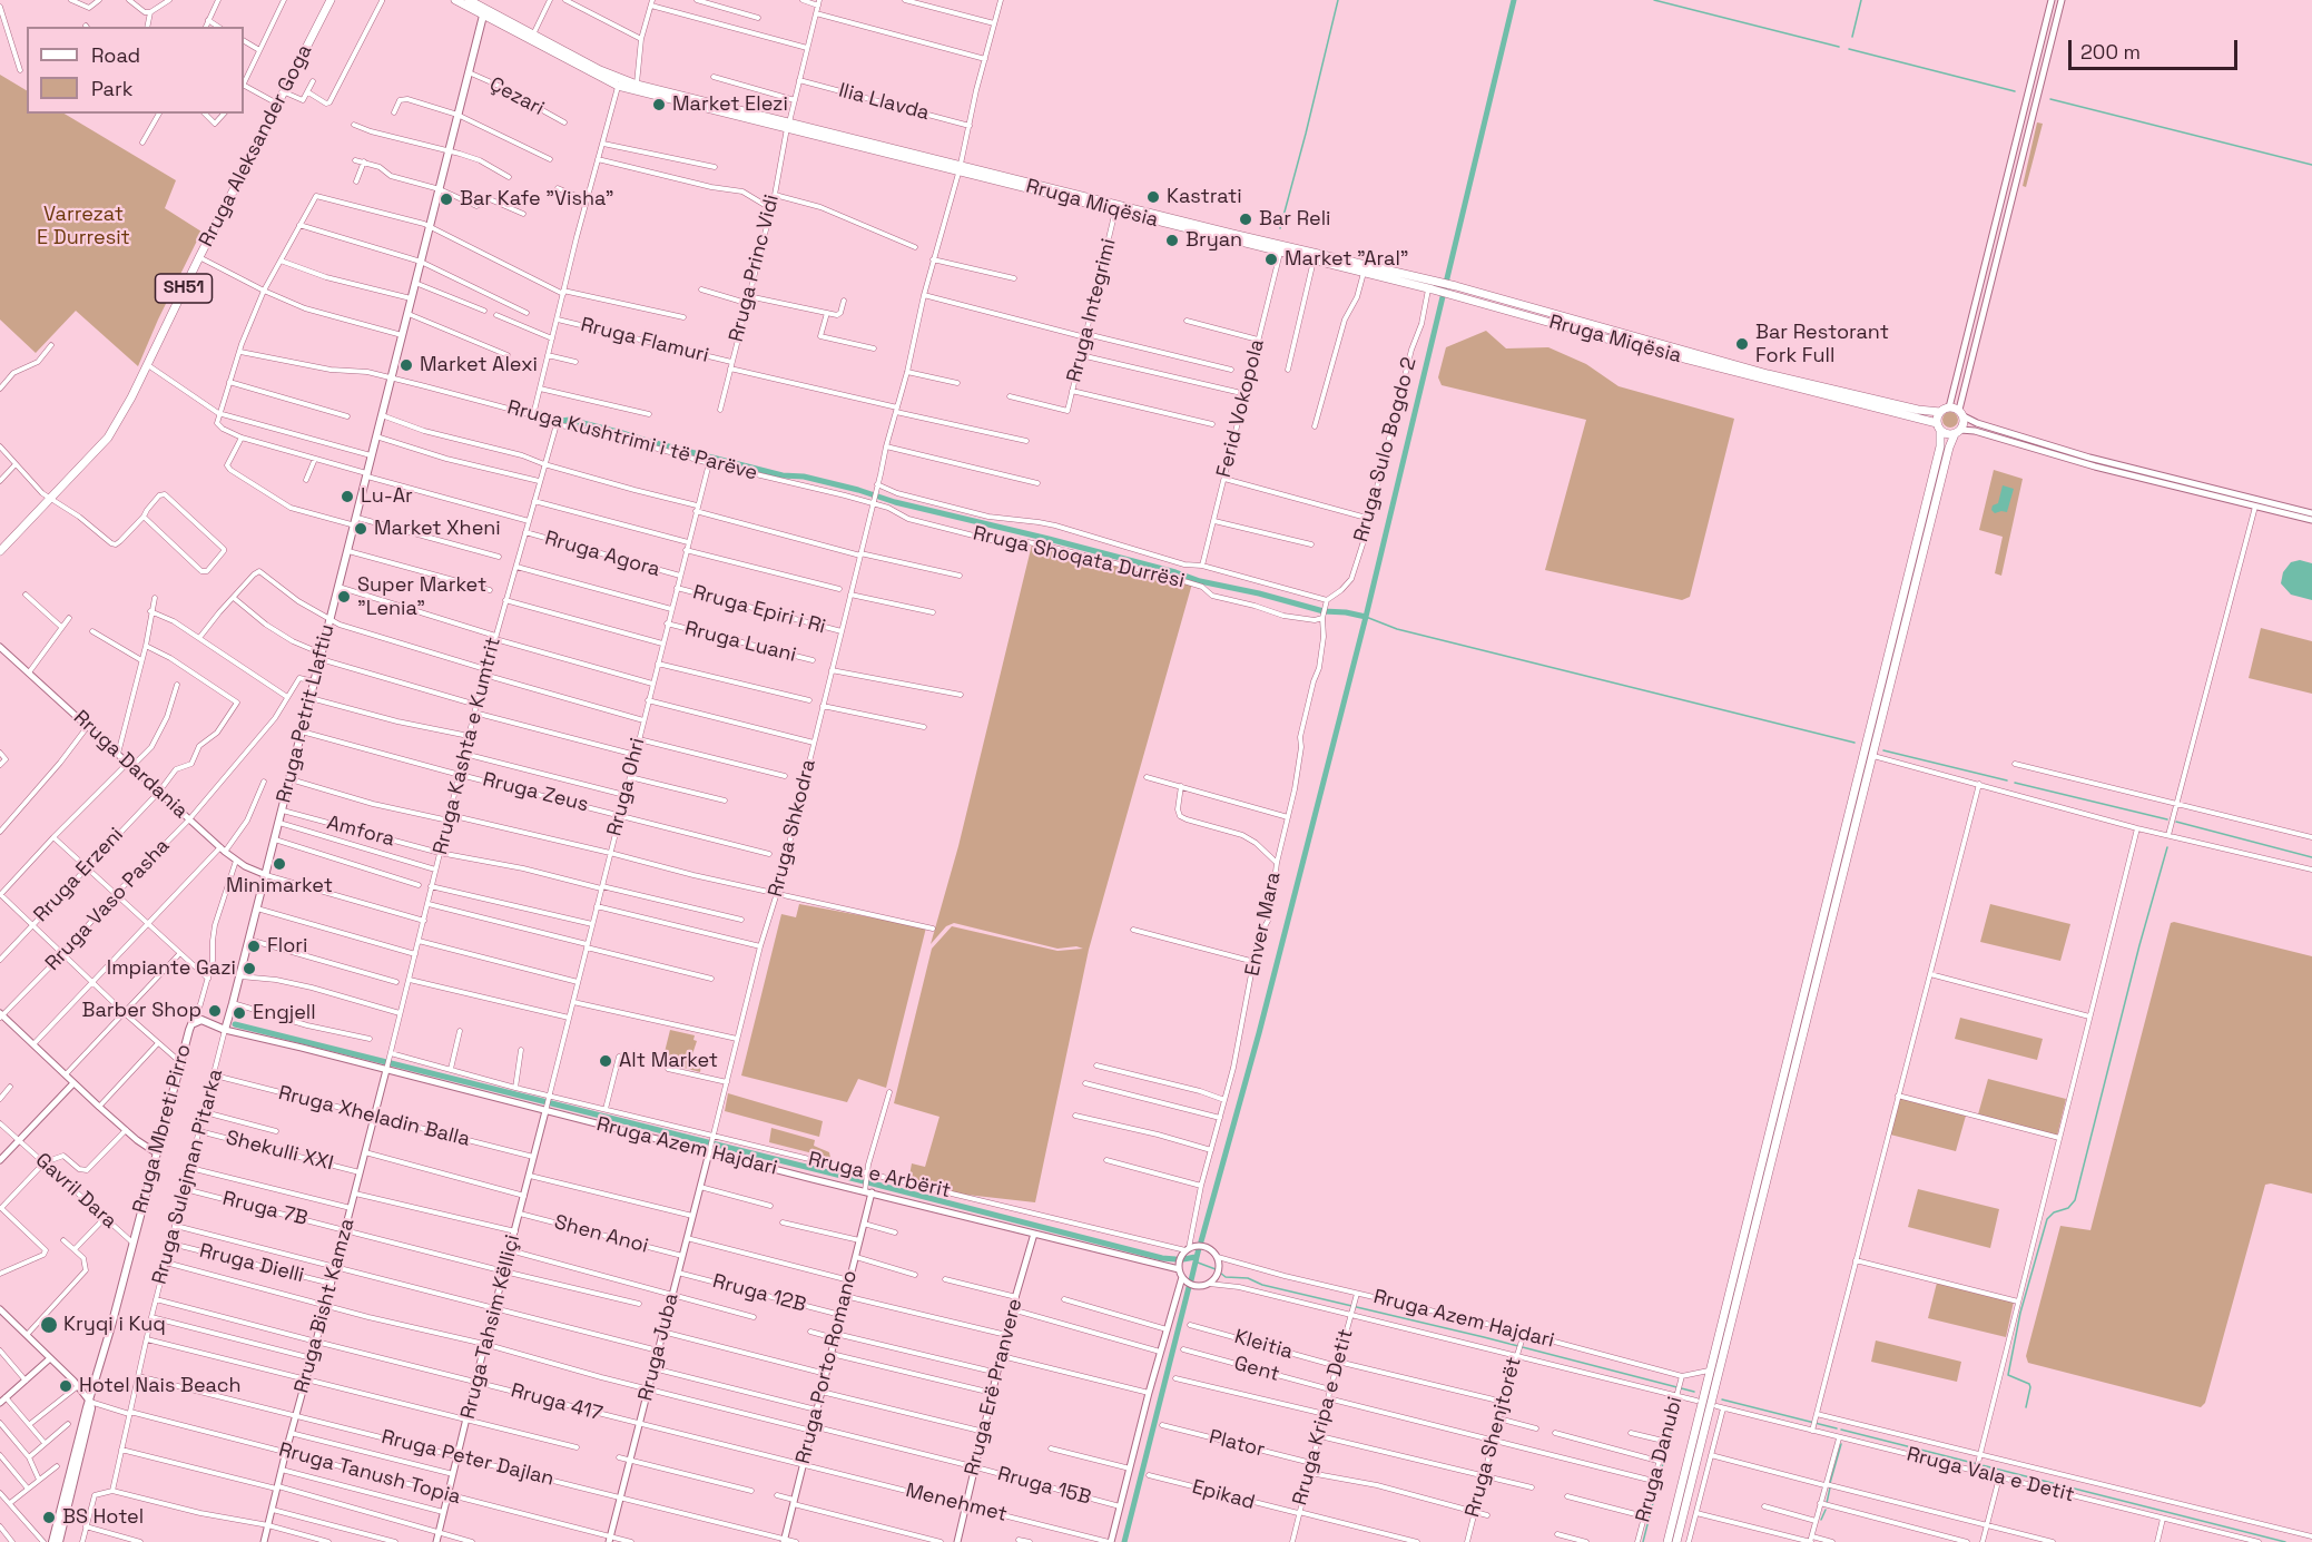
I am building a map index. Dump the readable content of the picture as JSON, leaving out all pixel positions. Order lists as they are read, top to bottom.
{
  "streets": {
    "main road": [
      "Rruga Aleksander Goga",
      "Rruga Miqësia",
      "SH51",
      "Rruga Petrit Llaftiu",
      "Rruga Mbreti Pirro",
      "Rruga Azem Hajdari"
    ],
    "street": [
      "Çezari",
      "Ilia Llavda",
      "Rruga Princ Vidi",
      "Rruga Integrimi",
      "Rruga Flamuri",
      "Ferid Vokopola",
      "Rruga Kushtrimi i të Parëve",
      "Rruga Sulo Bogdo 2",
      "Rruga Agora",
      "Rruga Shoqata Durrësi",
      "Rruga Epiri i Ri",
      "Rruga Luani",
      "Rruga Kashta e Kumtrit",
      "Rruga Dardania",
      "Rruga Ohri",
      "Rruga Zeus",
      "Rruga Shkodra",
      "Amfora",
      "Rruga Erzeni",
      "Rruga Vaso Pasha",
      "Enver Mara",
      "Rruga Xheladin Balla",
      "Shekulli XXI",
      "Rruga e Arbërit",
      "Rruga Sulejman Pitarka",
      "Gavril Dara",
      "Rruga 7B",
      "Shen Anoi",
      "Rruga Dielli",
      "Rruga 12B",
      "Rruga Bisht Kamza",
      "Rruga Tahsim Këlliçi",
      "Kleitia",
      "Rruga Juba",
      "Rruga Porto Romano",
      "Gent",
      "Rruga Erë Pranvere",
      "Rruga 417",
      "Rruga Kripa e Detit",
      "Rruga Shenjtorët",
      "Plator",
      "Rruga Peter Dajlan",
      "Rruga Danubi",
      "Rruga Tanush Topia",
      "Rruga Vala e Detit",
      "Rruga 15B",
      "Epikad",
      "Menehmet"
    ]
  },
  "crossings": [
    ["Çezari", "Rruga Petrit Llaftiu"],
    ["Ilia Llavda", "Rruga Princ Vidi"],
    ["Ilia Llavda", "Rruga Shkodra"],
    ["Rruga Miqësia", "Rruga Princ Vidi"],
    ["Rruga Miqësia", "Rruga Integrimi"],
    ["Rruga Miqësia", "Ferid Vokopola"],
    ["Rruga Miqësia", "Rruga Sulo Bogdo 2"],
    ["Rruga Miqësia", "Rruga Petrit Llaftiu"],
    ["Rruga Miqësia", "Rruga Shkodra"],
    ["Rruga Princ Vidi", "Rruga Flamuri"],
    ["Rruga Kushtrimi i të Parëve", "Rruga Shoqata Durrësi"],
    ["Rruga Kushtrimi i të Parëve", "Rruga Petrit Llaftiu"],
    ["Rruga Kushtrimi i të Parëve", "Rruga Kashta e Kumtrit"],
    ["Rruga Kushtrimi i të Parëve", "Rruga Ohri"],
    ["Rruga Kushtrimi i të Parëve", "Rruga Shkodra"],
    ["Rruga Sulo Bogdo 2", "Enver Mara"],
    ["Rruga Agora", "Rruga Kashta e Kumtrit"],
    ["Rruga Agora", "Rruga Ohri"],
    ["Rruga Shoqata Durrësi", "Rruga Shkodra"],
    ["Rruga Shoqata Durrësi", "Enver Mara"],
    ["Rruga Epiri i Ri", "Rruga Ohri"],
    ["Rruga Epiri i Ri", "Rruga Shkodra"],
    ["Rruga Luani", "Rruga Ohri"],
    ["Rruga Petrit Llaftiu", "Rruga Dardania"],
    ["Rruga Petrit Llaftiu", "Rruga Zeus"],
    ["Rruga Petrit Llaftiu", "Amfora"],
    ["Rruga Petrit Llaftiu", "Rruga Vaso Pasha"],
    ["Rruga Petrit Llaftiu", "Rruga Azem Hajdari"],
    ["Rruga Petrit Llaftiu", "Rruga Sulejman Pitarka"],
    ["Rruga Kashta e Kumtrit", "Rruga Zeus"],
    ["Rruga Kashta e Kumtrit", "Amfora"],
    ["Rruga Kashta e Kumtrit", "Rruga Azem Hajdari"],
    ["Rruga Kashta e Kumtrit", "Rruga e Arbërit"],
    ["Rruga Kashta e Kumtrit", "Rruga Bisht Kamza"],
    ["Rruga Dardania", "Rruga Erzeni"],
    ["Rruga Dardania", "Rruga Vaso Pasha"],
    ["Rruga Dardania", "Rruga Mbreti Pirro"],
    ["Rruga Ohri", "Rruga Zeus"],
    ["Rruga Ohri", "Amfora"],
    ["Rruga Ohri", "Rruga Azem Hajdari"],
    ["Rruga Ohri", "Rruga e Arbërit"],
    ["Rruga Ohri", "Rruga Tahsim Këlliçi"],
    ["Rruga Shkodra", "Rruga Azem Hajdari"],
    ["Rruga Shkodra", "Rruga e Arbërit"],
    ["Rruga Shkodra", "Rruga Juba"],
    ["Enver Mara", "Rruga Azem Hajdari"],
    ["Enver Mara", "Rruga e Arbërit"],
    ["Rruga Xheladin Balla", "Rruga Sulejman Pitarka"],
    ["Rruga Xheladin Balla", "Rruga Bisht Kamza"],
    ["Rruga Xheladin Balla", "Rruga Tahsim Këlliçi"],
    ["Rruga Mbreti Pirro", "Rruga Azem Hajdari"],
    ["Rruga Mbreti Pirro", "Gavril Dara"],
    ["Rruga Mbreti Pirro", "Rruga Tanush Topia"],
    ["Rruga Azem Hajdari", "Rruga e Arbërit"],
    ["Rruga Azem Hajdari", "Rruga Sulejman Pitarka"],
    ["Rruga Azem Hajdari", "Rruga Bisht Kamza"],
    ["Rruga Azem Hajdari", "Rruga Tahsim Këlliçi"],
    ["Rruga Azem Hajdari", "Rruga Juba"],
    ["Rruga Azem Hajdari", "Rruga Porto Romano"],
    ["Rruga Azem Hajdari", "Rruga Erë Pranvere"],
    ["Rruga Azem Hajdari", "Rruga Kripa e Detit"],
    ["Rruga Azem Hajdari", "Rruga Shenjtorët"],
    ["Rruga Azem Hajdari", "Rruga Danubi"],
    ["Shekulli XXI", "Rruga Sulejman Pitarka"],
    ["Shekulli XXI", "Rruga Bisht Kamza"],
    ["Rruga Sulejman Pitarka", "Rruga 7B"],
    ["Rruga Sulejman Pitarka", "Rruga Dielli"],
    ["Rruga Sulejman Pitarka", "Rruga 417"],
    ["Rruga Sulejman Pitarka", "Rruga Peter Dajlan"],
    ["Rruga Sulejman Pitarka", "Rruga Tanush Topia"],
    ["Rruga Sulejman Pitarka", "Rruga 15B"],
    ["Rruga 7B", "Rruga Bisht Kamza"],
    ["Rruga 7B", "Rruga Tahsim Këlliçi"],
    ["Shen Anoi", "Rruga Tahsim Këlliçi"],
    ["Shen Anoi", "Rruga Juba"],
    ["Rruga Dielli", "Rruga Bisht Kamza"],
    ["Rruga 12B", "Rruga Juba"],
    ["Rruga 12B", "Rruga Porto Romano"],
    ["Rruga Bisht Kamza", "Rruga 417"],
    ["Rruga Bisht Kamza", "Rruga Peter Dajlan"],
    ["Rruga Bisht Kamza", "Rruga Tanush Topia"],
    ["Rruga Bisht Kamza", "Rruga 15B"],
    ["Rruga Tahsim Këlliçi", "Rruga 417"],
    ["Rruga Tahsim Këlliçi", "Rruga Peter Dajlan"],
    ["Rruga Tahsim Këlliçi", "Rruga Tanush Topia"],
    ["Rruga Tahsim Këlliçi", "Rruga 15B"],
    ["Kleitia", "Rruga Kripa e Detit"],
    ["Kleitia", "Rruga Shenjtorët"],
    ["Rruga Juba", "Rruga 417"],
    ["Rruga Juba", "Rruga Peter Dajlan"],
    ["Rruga Juba", "Rruga Tanush Topia"],
    ["Rruga Juba", "Rruga 15B"],
    ["Rruga Porto Romano", "Rruga 417"],
    ["Rruga Porto Romano", "Rruga Peter Dajlan"],
    ["Rruga Porto Romano", "Rruga 15B"],
    ["Rruga Porto Romano", "Menehmet"],
    ["Gent", "Rruga Kripa e Detit"],
    ["Rruga Erë Pranvere", "Rruga 15B"],
    ["Rruga Erë Pranvere", "Menehmet"],
    ["Rruga 417", "Menehmet"],
    ["Rruga Kripa e Detit", "Plator"],
    ["Rruga Kripa e Detit", "Epikad"]
  ],
  "parks": ["Varrezat E Durresit"],
  "places": [
    "Market Elezi",
    "Kastrati",
    "Bar Kafe \"Visha\"",
    "Bar Reli",
    "Bryan",
    "Market \"Aral\"",
    "Bar Restorant Fork Full",
    "Market Alexi",
    "Lu-Ar",
    "Market Xheni",
    "Super Market \"Lenia\"",
    "Minimarket",
    "Flori",
    "Impiante Gazi",
    "Barber Shop",
    "Engjell",
    "Alt Market",
    "Kryqi i Kuq",
    "Hotel Nais Beach",
    "BS Hotel"
  ],
  "legend": ["Road", "Park"],
  "scale_bar": "200 m"
}
